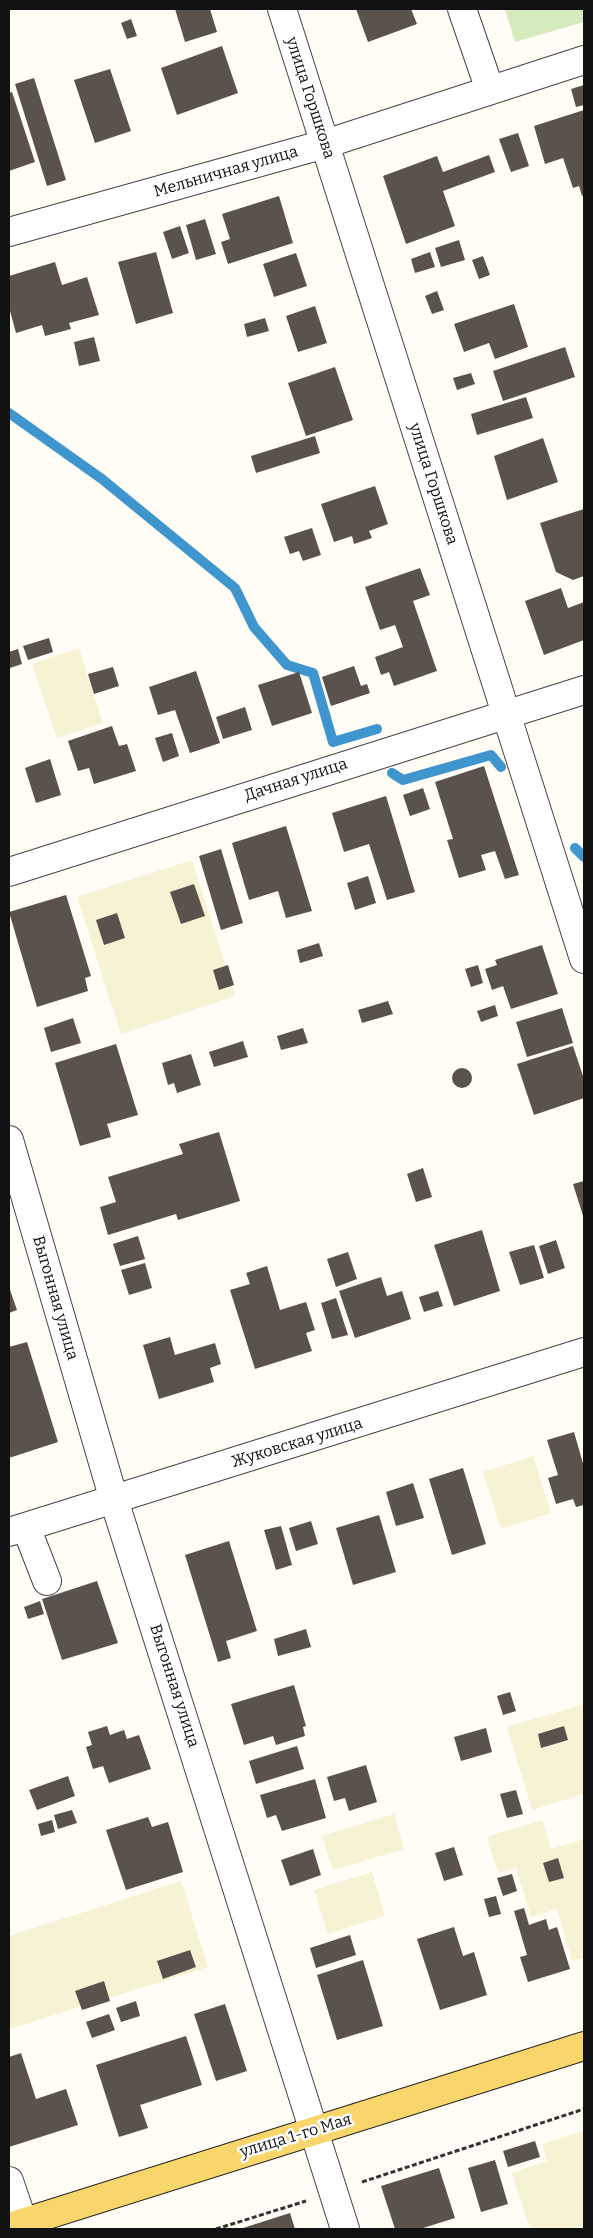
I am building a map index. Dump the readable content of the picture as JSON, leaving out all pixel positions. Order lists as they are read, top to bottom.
{
  "streets": {
    "main road": ["улица 1-го Мая"],
    "street": [
      "улица Горшкова",
      "Мельничная улица",
      "Дачная улица",
      "Выгонная улица",
      "Жуковская улица"
    ]
  },
  "crossings": [
    ["улица Горшкова", "Мельничная улица"],
    ["улица Горшкова", "Дачная улица"],
    ["Выгонная улица", "Жуковская улица"],
    ["Выгонная улица", "улица 1-го Мая"]
  ]
}
